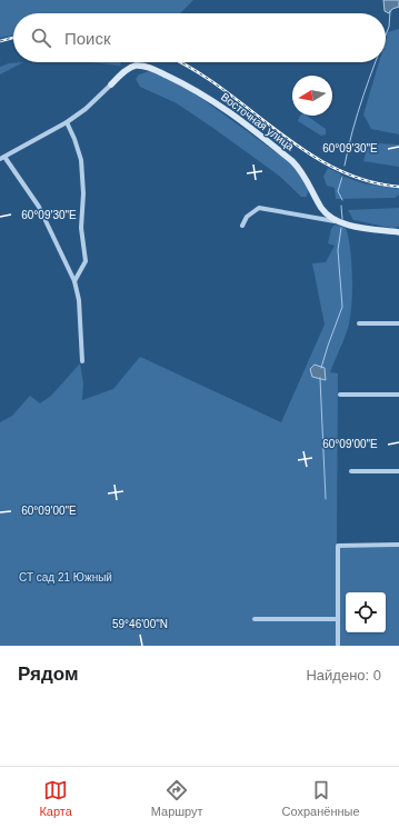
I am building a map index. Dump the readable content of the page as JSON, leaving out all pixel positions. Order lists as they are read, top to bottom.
{
  "streets": {
    "street": ["Восточная улица"]
  },
  "parks": ["СТ сад 21 Южный"],
  "north": "left",
  "page": {
    "search": "Поиск",
    "heading": ["Рядом", "Найдено: 0"],
    "nav": ["Карта", "Маршрут", "Сохранённые"]
  },
  "coordinates": ["60°09'30\"E", "60°09'00\"E", "59°46'00\"N"]
}
